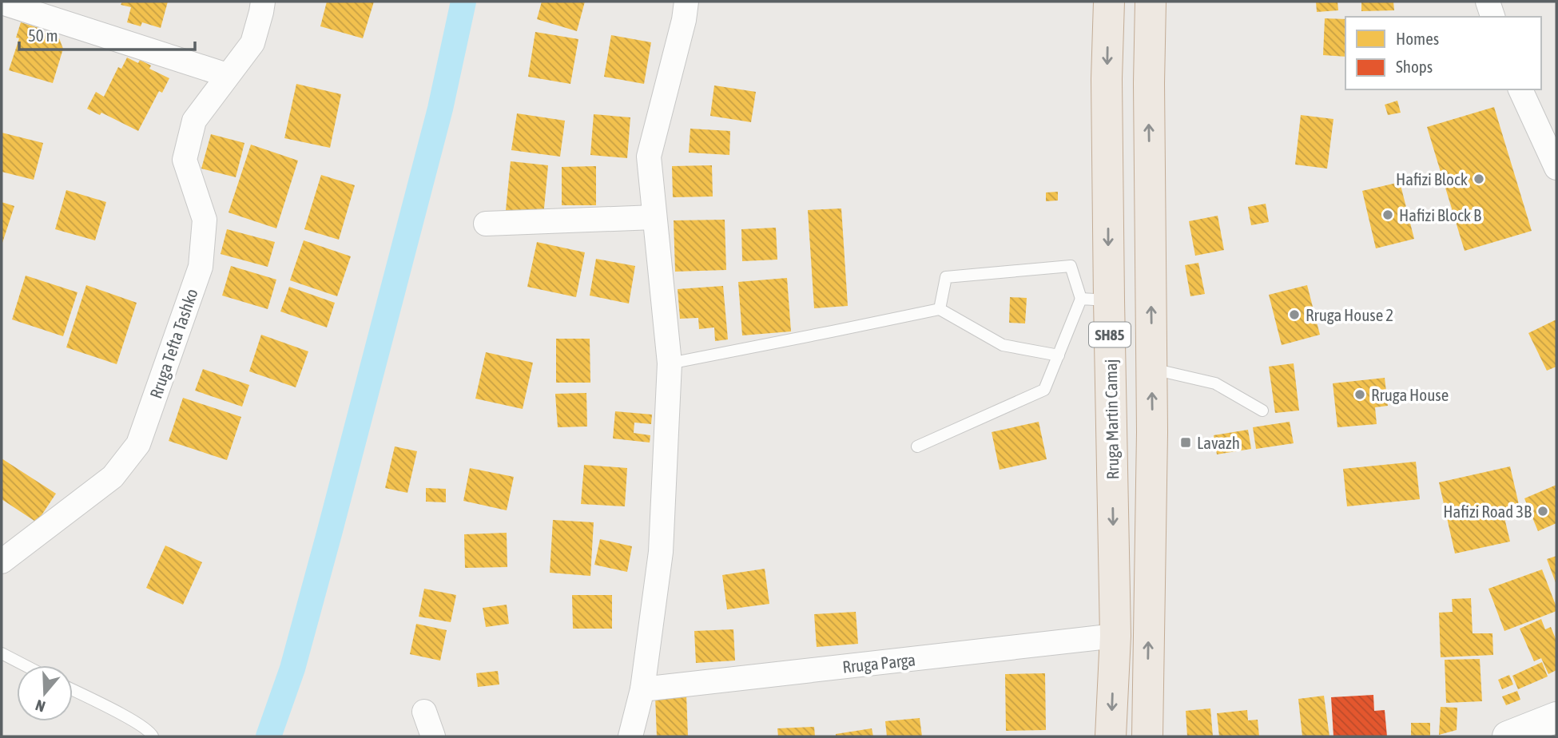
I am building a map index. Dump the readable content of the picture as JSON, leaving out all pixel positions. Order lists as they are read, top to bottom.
{
  "streets": {
    "highway": ["SH85", "Rruga Martin Camaj"],
    "street": ["Rruga Tefta Tashko", "Rruga Parga"]
  },
  "crossings": [
    ["Rruga Martin Camaj", "Rruga Parga"]
  ],
  "places": {
    "other": [
      "Hafizi Block",
      "Hafizi Block B",
      "Rruga House 2",
      "Rruga House",
      "Hafizi Road 3B"
    ],
    "transit": ["Lavazh"]
  },
  "legend": ["Homes", "Shops"],
  "scale_bar": "50 m",
  "north": "bottom"
}
